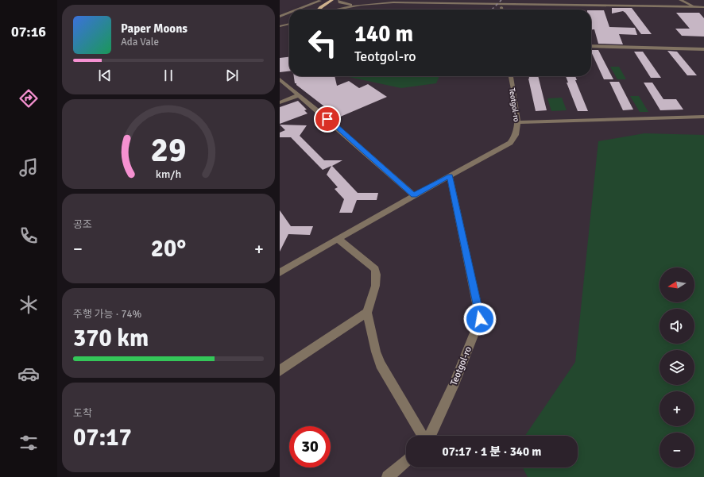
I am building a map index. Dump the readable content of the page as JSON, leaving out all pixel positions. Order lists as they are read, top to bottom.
{
  "streets": {
    "street": ["Teotgol-ro"]
  },
  "north": "left",
  "page": {
    "tabs": "07:16",
    "turn": ["140 m", "Teotgol-ro"],
    "song": ["Paper Moons", "Ada Vale"],
    "tile": [
      "공조",
      ["주행 가능 · 74%", "370 km"],
      ["도착", "07:17"]
    ],
    "heat": ["−", "20°", "+"],
    "map_buttons": ["+", "−"],
    "limit": "30",
    "trip": "07:17 · 1 분 · 340 m",
    "gauge": ["29", "km/h"]
  }
}
